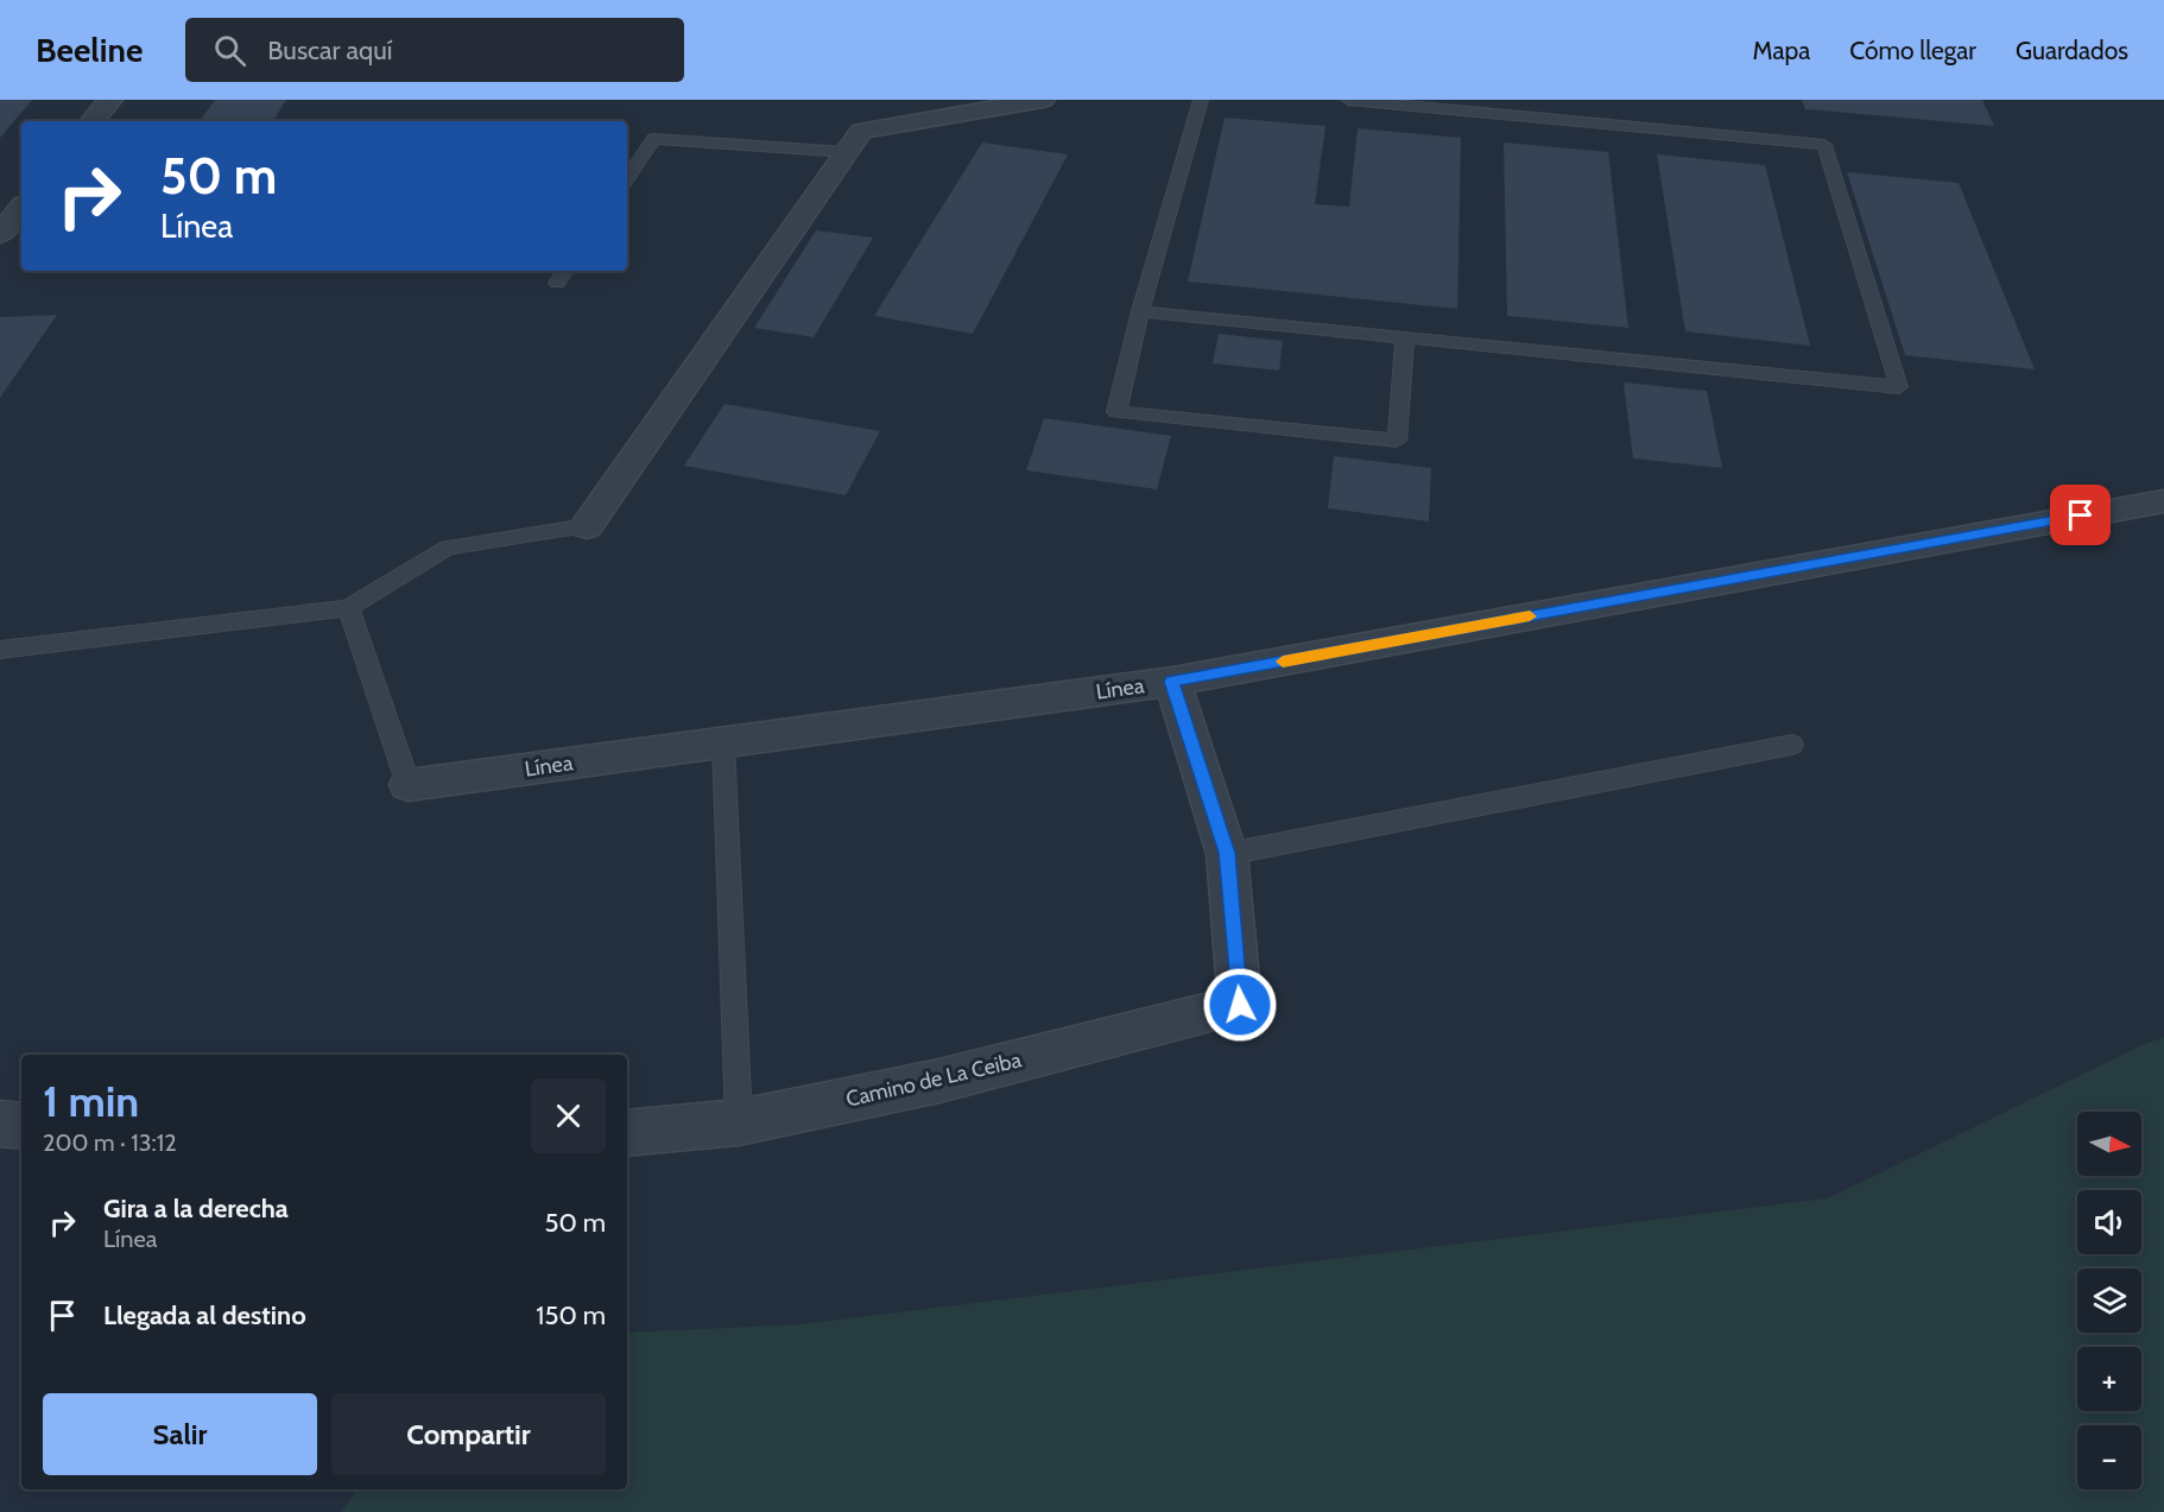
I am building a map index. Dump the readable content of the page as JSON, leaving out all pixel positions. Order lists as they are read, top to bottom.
{
  "streets": {
    "street": ["Línea", "Camino de La Ceiba"]
  },
  "north": "right",
  "page": {
    "header": "Beeline",
    "search": "Buscar aquí",
    "nav": ["Mapa", "Cómo llegar", "Guardados"],
    "turn": ["50 m", "Línea"],
    "heading": ["1 min", "200 m · 13:12"],
    "map_buttons": ["+", "−"],
    "list": [
      {
        "name": "Gira a la derecha",
        "note": "Línea",
        "value": "50 m"
      },
      {
        "name": "Llegada al destino",
        "value": "150 m"
      }
    ],
    "buttons": ["Salir", "Compartir"]
  }
}
